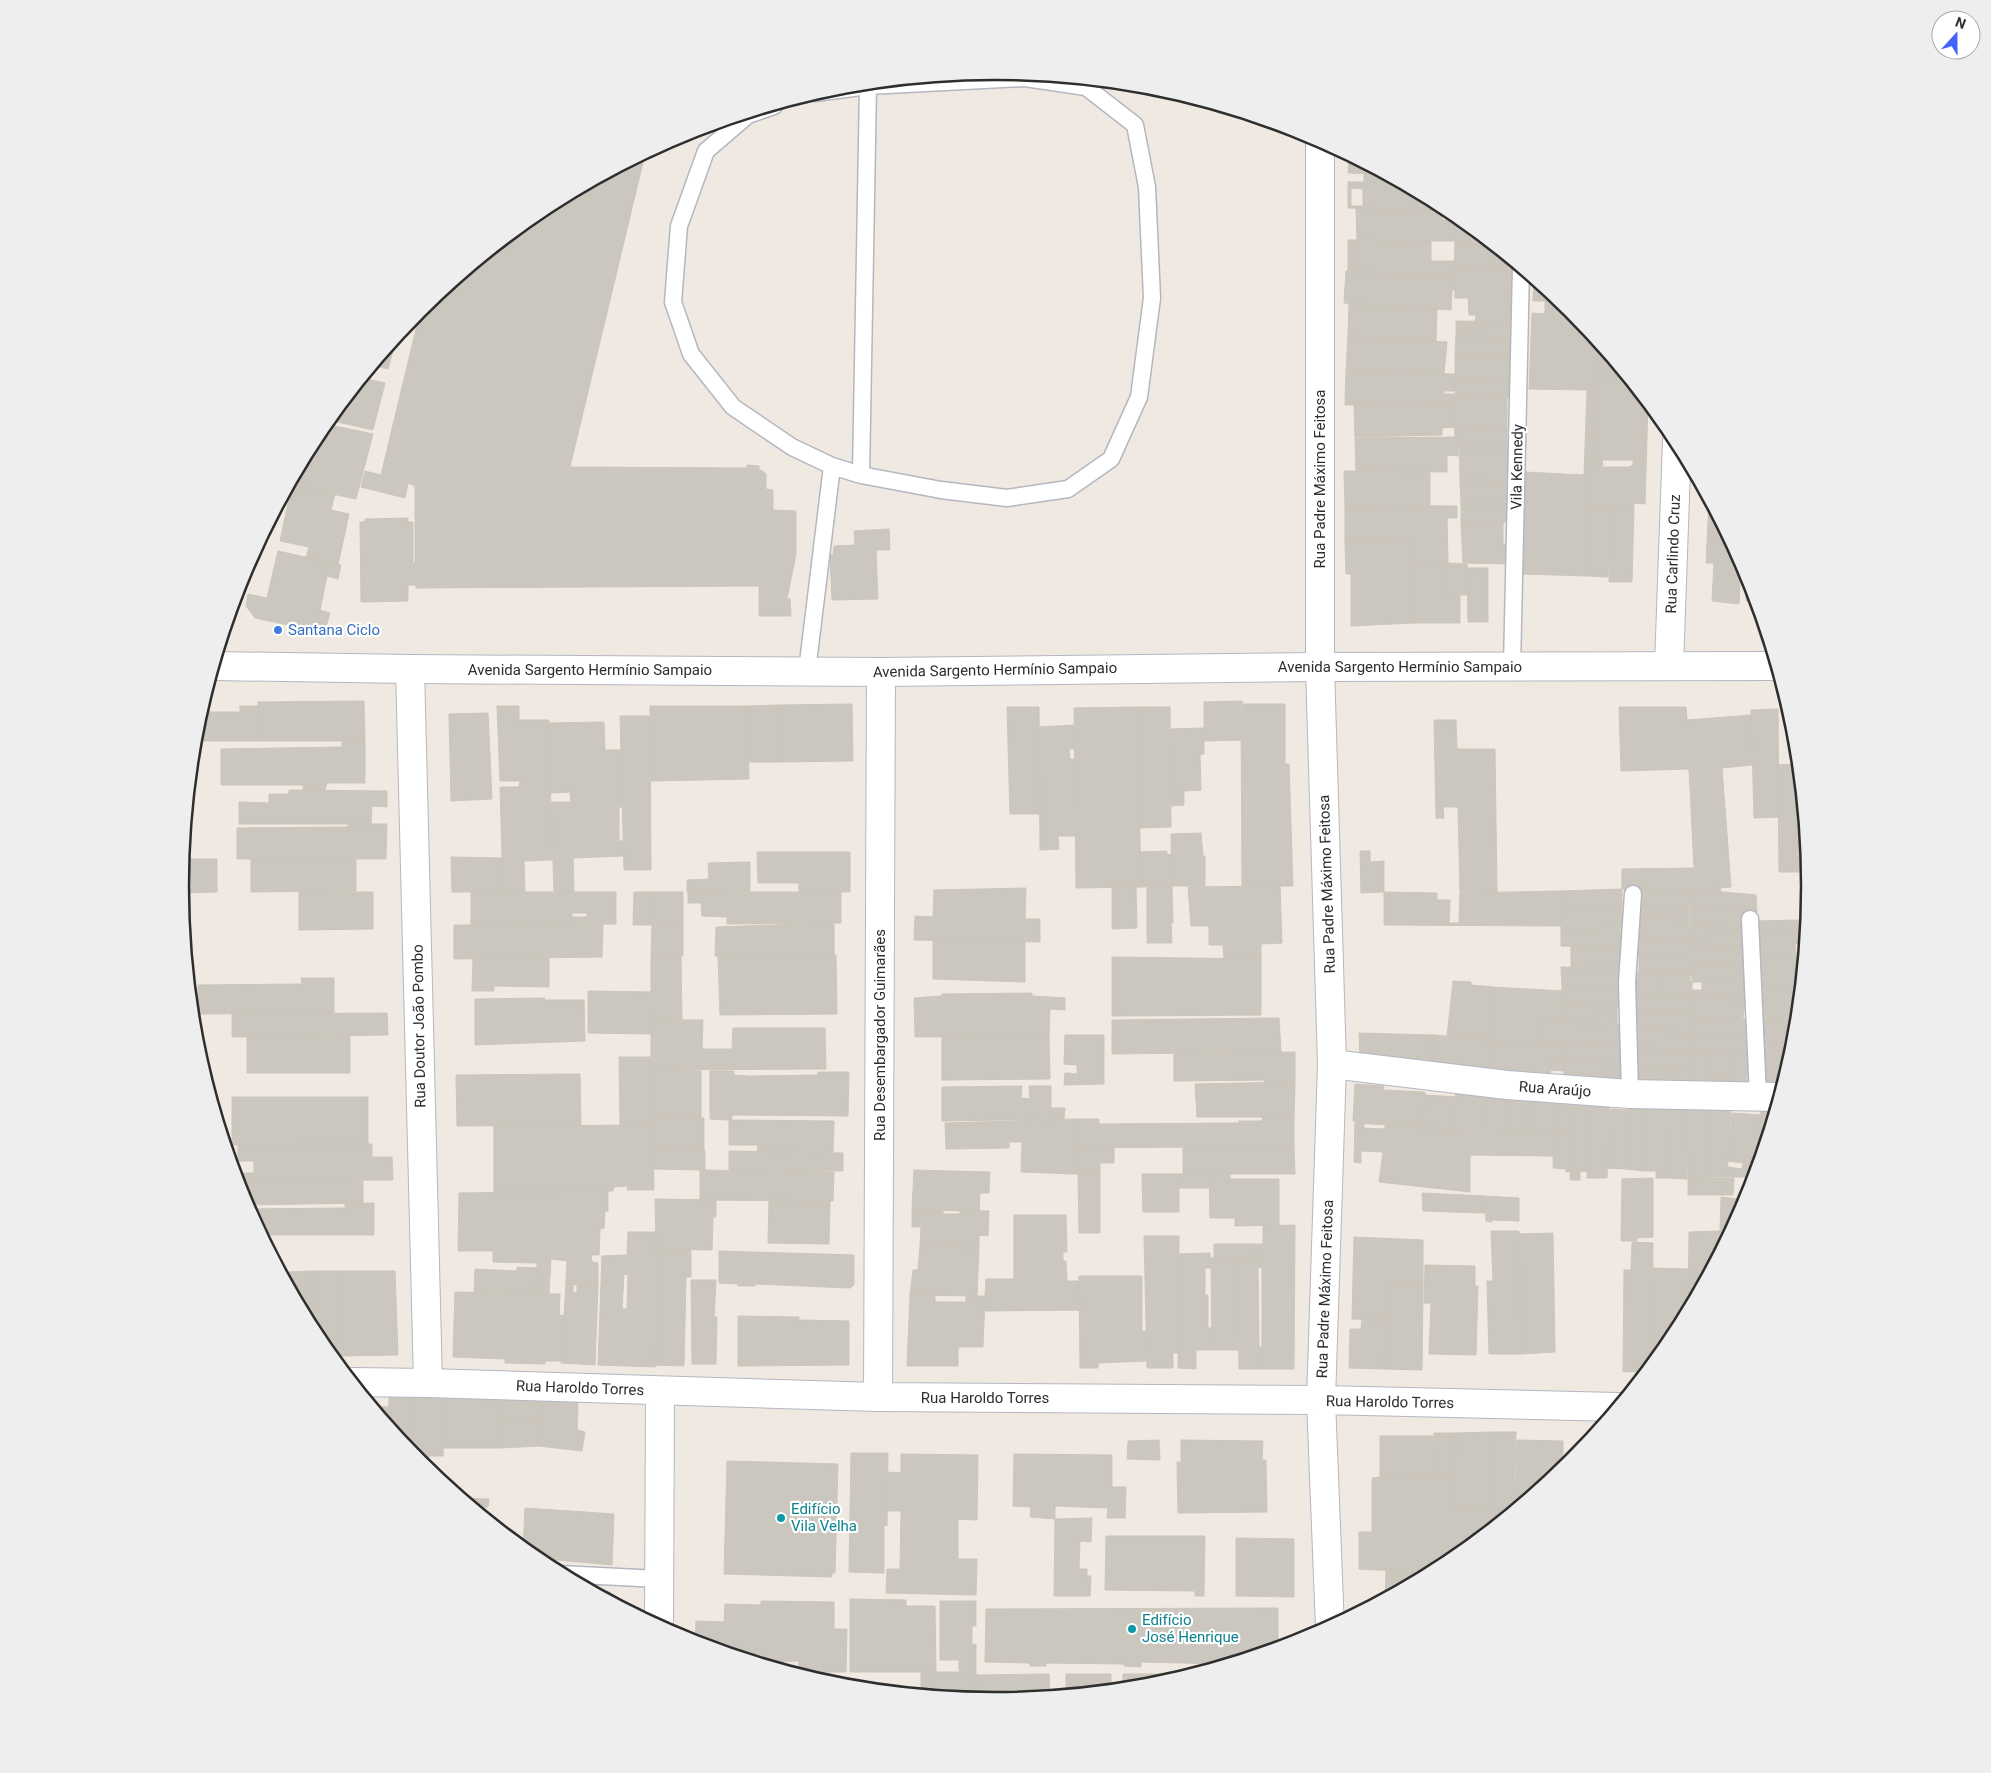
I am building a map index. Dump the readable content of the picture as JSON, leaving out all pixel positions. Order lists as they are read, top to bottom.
{
  "streets": {
    "street": [
      "Rua Padre Máximo Feitosa",
      "Rua Carlindo Cruz",
      "Avenida Sargento Hermínio Sampaio",
      "Rua Doutor João Pombo",
      "Rua Desembargador Guimarães",
      "Rua Araújo",
      "Rua Haroldo Torres"
    ],
    "lane": ["Vila Kennedy"]
  },
  "crossings": [
    ["Vila Kennedy", "Avenida Sargento Hermínio Sampaio"],
    ["Rua Padre Máximo Feitosa", "Avenida Sargento Hermínio Sampaio"],
    ["Rua Padre Máximo Feitosa", "Rua Araújo"],
    ["Rua Padre Máximo Feitosa", "Rua Haroldo Torres"],
    ["Rua Carlindo Cruz", "Avenida Sargento Hermínio Sampaio"],
    ["Avenida Sargento Hermínio Sampaio", "Rua Doutor João Pombo"],
    ["Avenida Sargento Hermínio Sampaio", "Rua Desembargador Guimarães"],
    ["Rua Doutor João Pombo", "Rua Haroldo Torres"],
    ["Rua Desembargador Guimarães", "Rua Haroldo Torres"]
  ],
  "places": ["Santana Ciclo", "Edifício Vila Velha", "Edifício José Henrique"],
  "north": "top"
}
